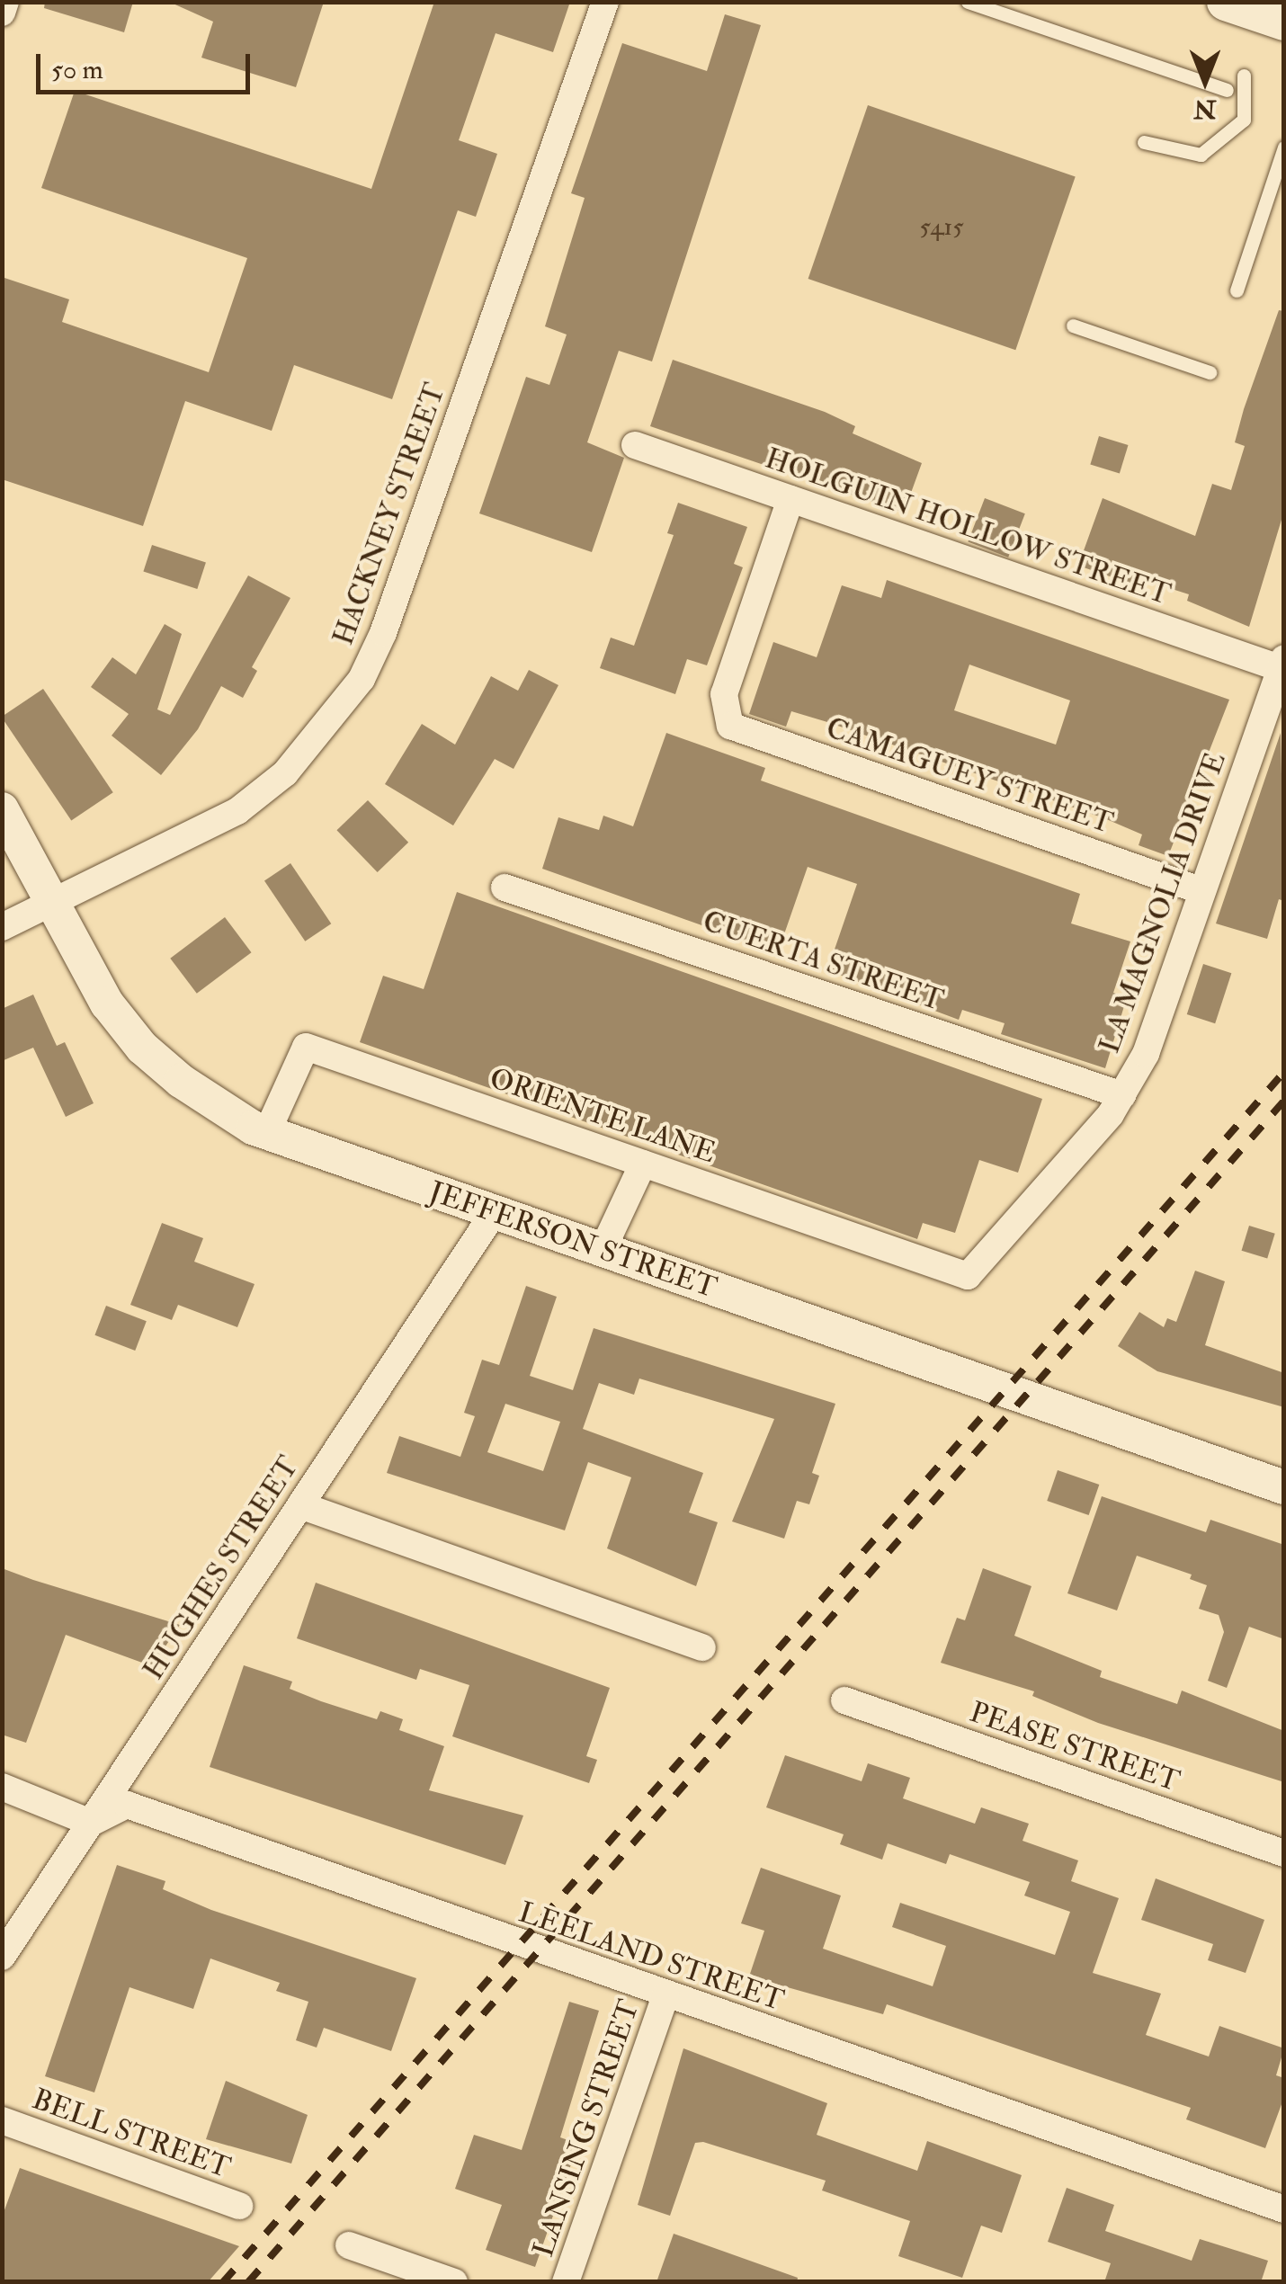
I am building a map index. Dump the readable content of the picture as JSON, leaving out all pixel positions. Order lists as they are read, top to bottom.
{
  "streets": {
    "street": [
      "HACKNEY STREET",
      "HOLGUIN HOLLOW STREET",
      "CAMAGUEY STREET",
      "LA MAGNOLIA DRIVE",
      "CUERTA STREET",
      "ORIENTE LANE",
      "JEFFERSON STREET",
      "HUGHES STREET",
      "PEASE STREET",
      "LEELAND STREET",
      "LANSING STREET",
      "BELL STREET"
    ]
  },
  "crossings": [
    ["HACKNEY STREET", "JEFFERSON STREET"],
    ["HOLGUIN HOLLOW STREET", "CAMAGUEY STREET"],
    ["HOLGUIN HOLLOW STREET", "LA MAGNOLIA DRIVE"],
    ["CAMAGUEY STREET", "LA MAGNOLIA DRIVE"],
    ["LA MAGNOLIA DRIVE", "CUERTA STREET"],
    ["LA MAGNOLIA DRIVE", "ORIENTE LANE"],
    ["ORIENTE LANE", "JEFFERSON STREET"],
    ["JEFFERSON STREET", "HUGHES STREET"],
    ["HUGHES STREET", "LEELAND STREET"],
    ["LEELAND STREET", "LANSING STREET"]
  ],
  "house_numbers": ["5415"],
  "scale_bar": "50 m",
  "north": "bottom"
}
